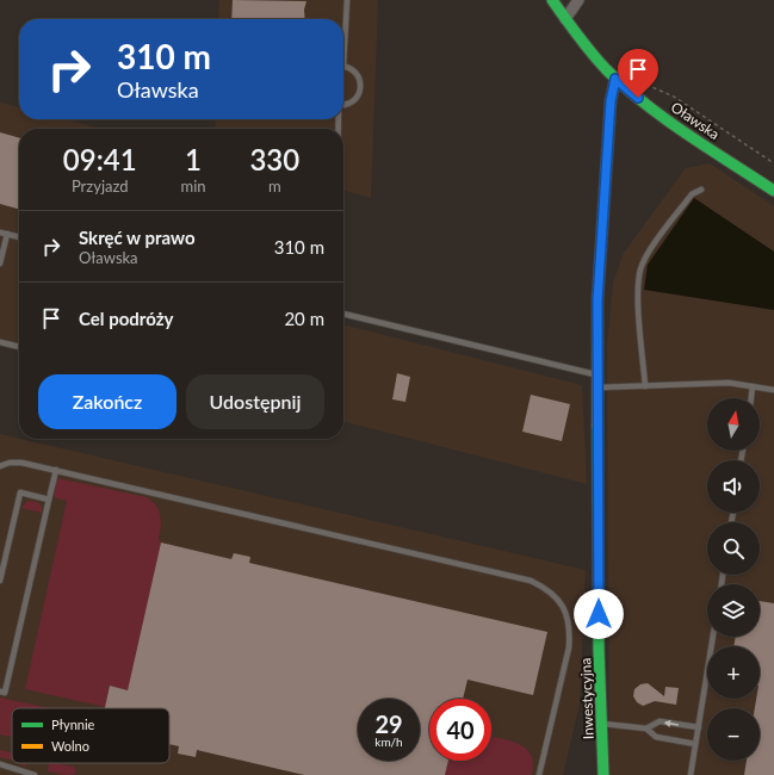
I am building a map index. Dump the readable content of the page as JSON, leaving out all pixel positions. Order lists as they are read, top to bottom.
{
  "streets": {
    "street": ["Oławska", "Inwestycyjna"]
  },
  "crossings": [
    ["Oławska", "Inwestycyjna"]
  ],
  "legend": ["Płynnie", "Wolno"],
  "north": "top",
  "page": {
    "turn": ["310 m", "Oławska"],
    "eta": [
      "09:41",
      "Przyjazd",
      "1",
      "min",
      "330",
      "m"
    ],
    "list": [
      {
        "name": "Skręć w prawo",
        "note": "Oławska",
        "value": "310 m"
      },
      {
        "name": "Cel podróży",
        "value": "20 m"
      }
    ],
    "buttons": ["Zakończ", "Udostępnij"],
    "map_buttons": ["+", "−"],
    "speed": "29 km/h",
    "limit": "40"
  }
}
